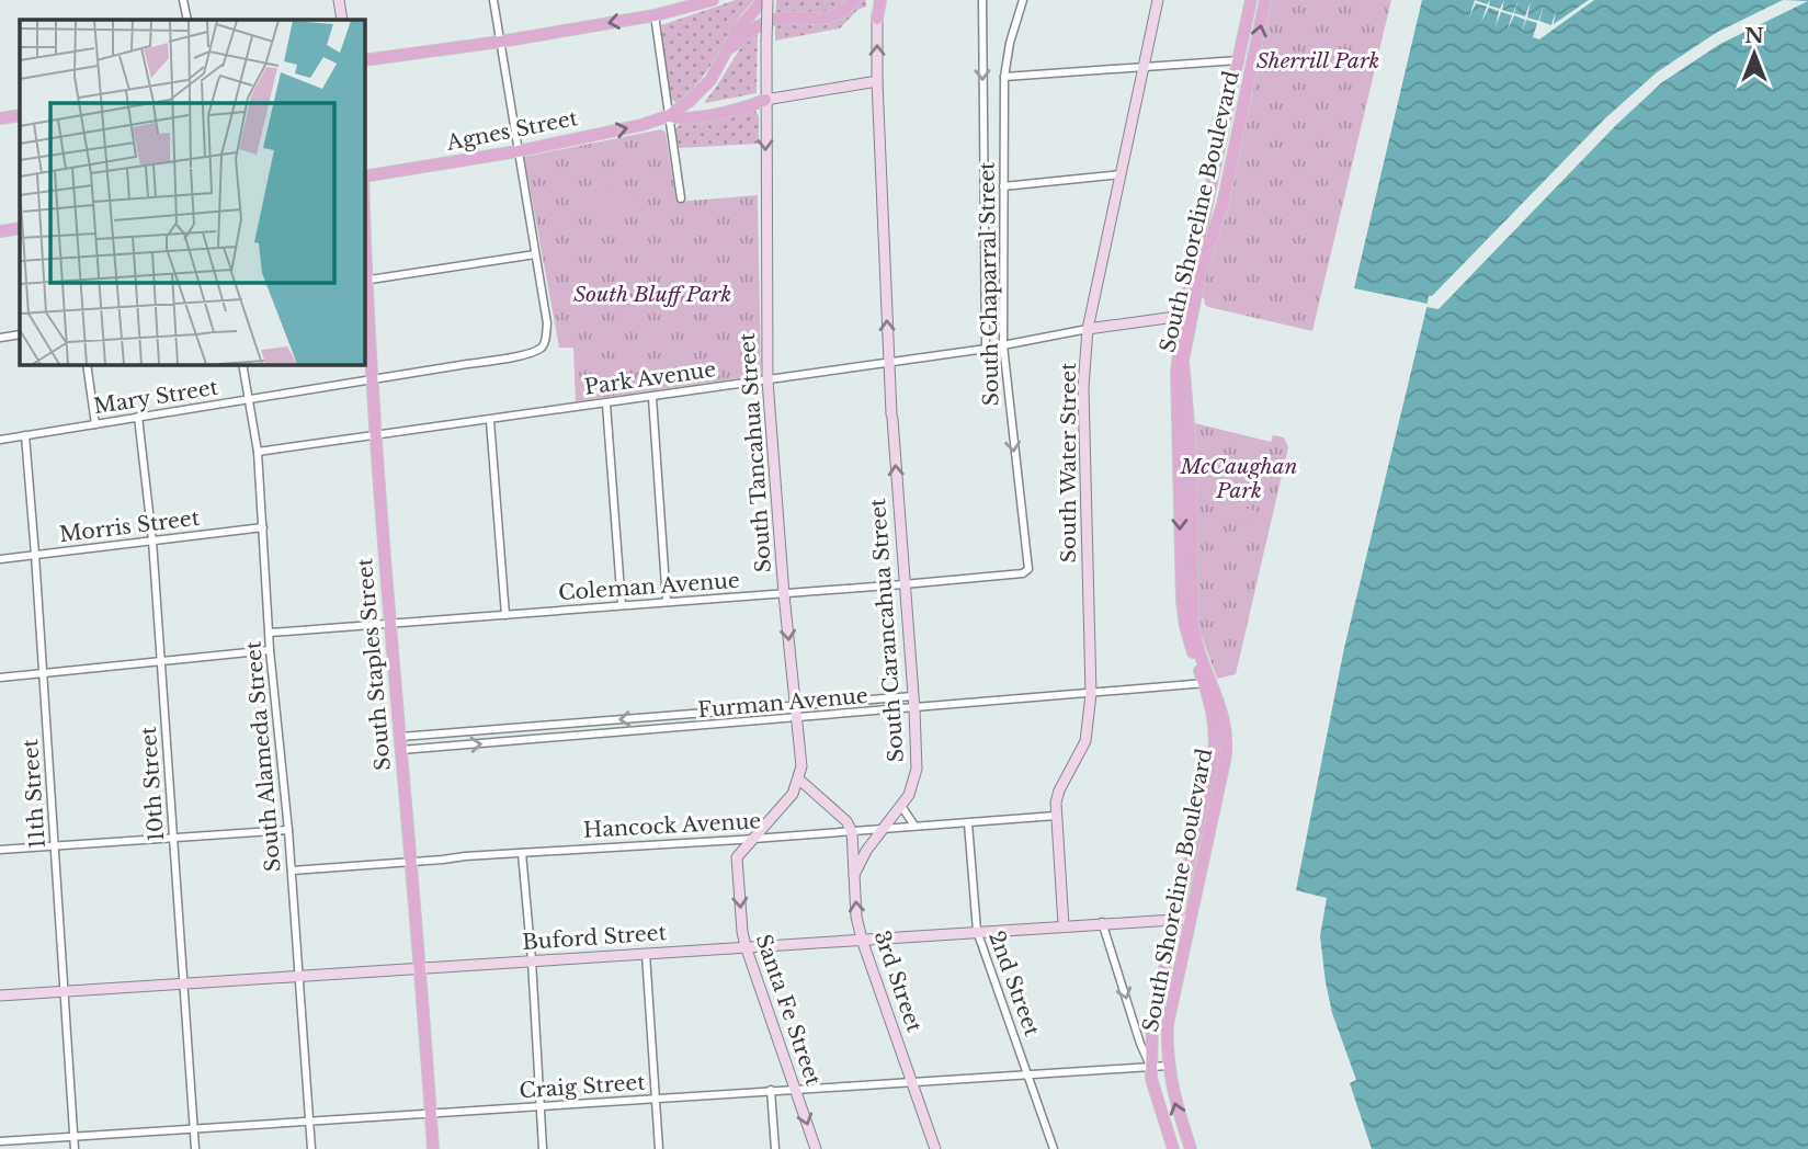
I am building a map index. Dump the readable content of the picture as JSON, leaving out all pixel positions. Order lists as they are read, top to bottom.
{
  "streets": {
    "main road": [
      "Agnes Street",
      "South Shoreline Boulevard",
      "Park Avenue",
      "South Tancahua Street",
      "South Water Street",
      "South Carancahua Street",
      "South Staples Street",
      "Buford Street",
      "3rd Street",
      "Santa Fe Street"
    ],
    "street": [
      "South Chaparral Street",
      "Mary Street",
      "Morris Street",
      "Coleman Avenue",
      "Furman Avenue",
      "South Alameda Street",
      "10th Street",
      "11th Street",
      "Hancock Avenue",
      "2nd Street",
      "Craig Street"
    ]
  },
  "crossings": [
    ["South Shoreline Boulevard", "Park Avenue"],
    ["South Shoreline Boulevard", "Furman Avenue"],
    ["South Shoreline Boulevard", "Buford Street"],
    ["South Shoreline Boulevard", "Craig Street"],
    ["South Chaparral Street", "Park Avenue"],
    ["South Chaparral Street", "Coleman Avenue"],
    ["Park Avenue", "South Tancahua Street"],
    ["Park Avenue", "South Water Street"],
    ["Park Avenue", "South Carancahua Street"],
    ["Park Avenue", "South Staples Street"],
    ["Park Avenue", "South Alameda Street"],
    ["Mary Street", "South Staples Street"],
    ["Mary Street", "South Alameda Street"],
    ["Mary Street", "10th Street"],
    ["Mary Street", "11th Street"],
    ["South Tancahua Street", "Coleman Avenue"],
    ["South Tancahua Street", "Furman Avenue"],
    ["South Water Street", "Furman Avenue"],
    ["South Water Street", "Hancock Avenue"],
    ["South Water Street", "Buford Street"],
    ["Morris Street", "South Alameda Street"],
    ["Morris Street", "10th Street"],
    ["Morris Street", "11th Street"],
    ["Coleman Avenue", "South Carancahua Street"],
    ["Coleman Avenue", "South Staples Street"],
    ["Coleman Avenue", "South Alameda Street"],
    ["South Carancahua Street", "Furman Avenue"],
    ["South Carancahua Street", "Hancock Avenue"],
    ["South Staples Street", "Furman Avenue"],
    ["South Staples Street", "Hancock Avenue"],
    ["South Staples Street", "Buford Street"],
    ["South Staples Street", "Craig Street"],
    ["South Alameda Street", "Hancock Avenue"],
    ["South Alameda Street", "Buford Street"],
    ["South Alameda Street", "Craig Street"],
    ["10th Street", "Buford Street"],
    ["10th Street", "Craig Street"],
    ["11th Street", "Buford Street"],
    ["11th Street", "Craig Street"],
    ["Hancock Avenue", "3rd Street"],
    ["Hancock Avenue", "2nd Street"],
    ["Buford Street", "3rd Street"],
    ["Buford Street", "2nd Street"],
    ["Buford Street", "Santa Fe Street"],
    ["3rd Street", "Craig Street"],
    ["2nd Street", "Craig Street"],
    ["Santa Fe Street", "Craig Street"]
  ],
  "one_way": [
    "Agnes Street",
    "South Chaparral Street",
    "South Tancahua Street",
    "South Carancahua Street",
    "Santa Fe Street"
  ],
  "parks": ["Sherrill Park", "South Bluff Park", "McCaughan Park"],
  "north": "top"
}
